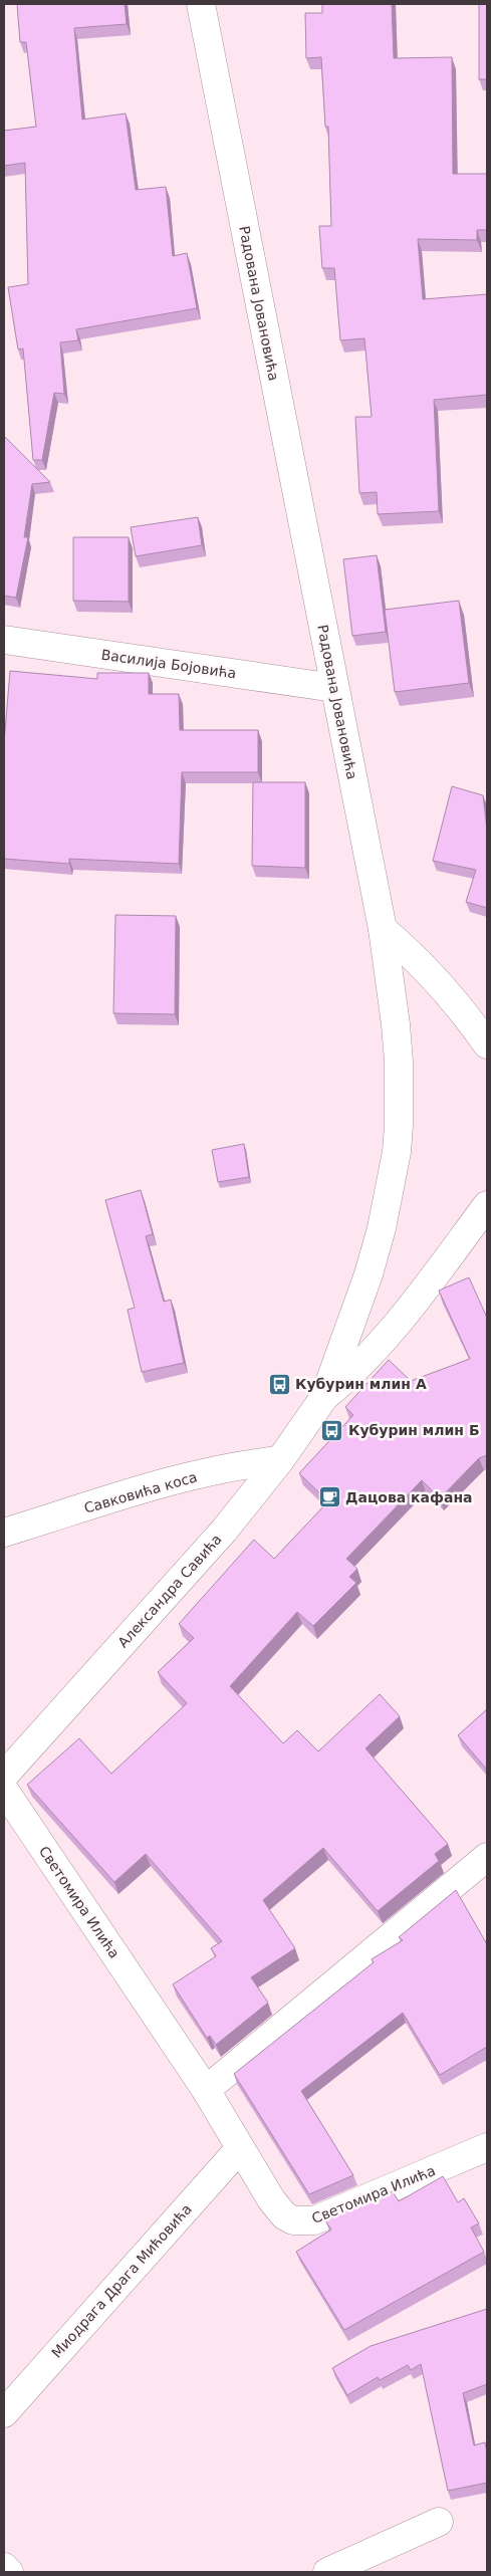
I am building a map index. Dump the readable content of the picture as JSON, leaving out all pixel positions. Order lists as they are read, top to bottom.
{
  "streets": {
    "street": [
      "Радована Јовановића",
      "Василија Бојовића",
      "Савковића коса",
      "Александра Савића",
      "Светомира Илића",
      "Миодрага Драга Мићовића"
    ]
  },
  "crossings": [
    ["Радована Јовановића", "Василија Бојовића"],
    ["Радована Јовановића", "Александра Савића"],
    ["Савковића коса", "Александра Савића"],
    ["Светомира Илића", "Миодрага Драга Мићовића"]
  ],
  "places": {
    "bus stop": ["Кубурин млин А", "Кубурин млин Б"],
    "cafe": ["Дацова кафана"]
  }
}
